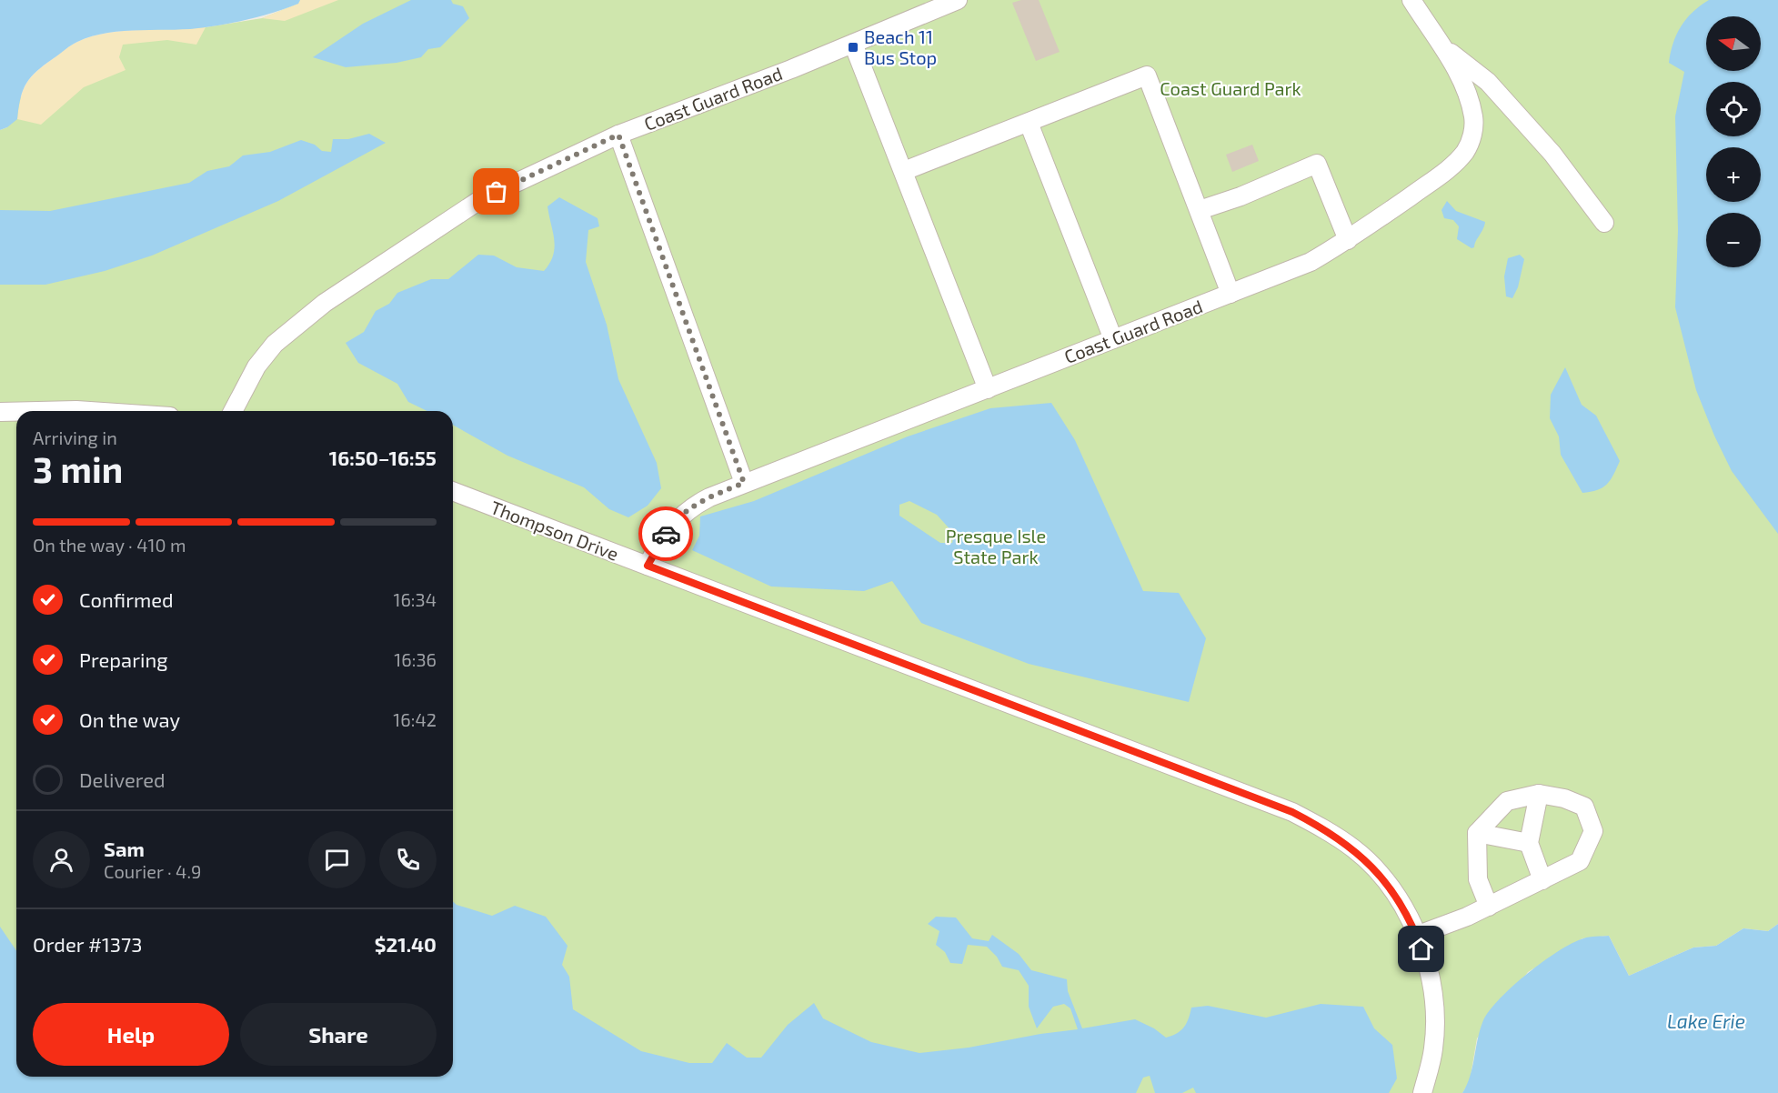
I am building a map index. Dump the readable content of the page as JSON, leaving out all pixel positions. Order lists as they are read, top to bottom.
{
  "streets": {
    "street": ["Coast Guard Road", "Thompson Drive"]
  },
  "crossings": [
    ["Coast Guard Road", "Thompson Drive"]
  ],
  "water": ["Lake Erie"],
  "parks": ["Coast Guard Park", "Presque Isle State Park"],
  "places": {
    "transit": ["Beach 11 Bus Stop"]
  },
  "north": "left",
  "page": {
    "map_buttons": ["+", "−"],
    "heading": ["3 min", "Arriving in", "16:50–16:55"],
    "panel": [
      "Sam",
      "Courier · 4.9",
      "Order #1373",
      "$21.40"
    ],
    "bar": "On the way · 410 m",
    "list": [
      ["Confirmed", "16:34"],
      ["Preparing", "16:36"],
      ["On the way", "16:42"],
      "Delivered"
    ],
    "buttons": ["Help", "Share"]
  }
}
